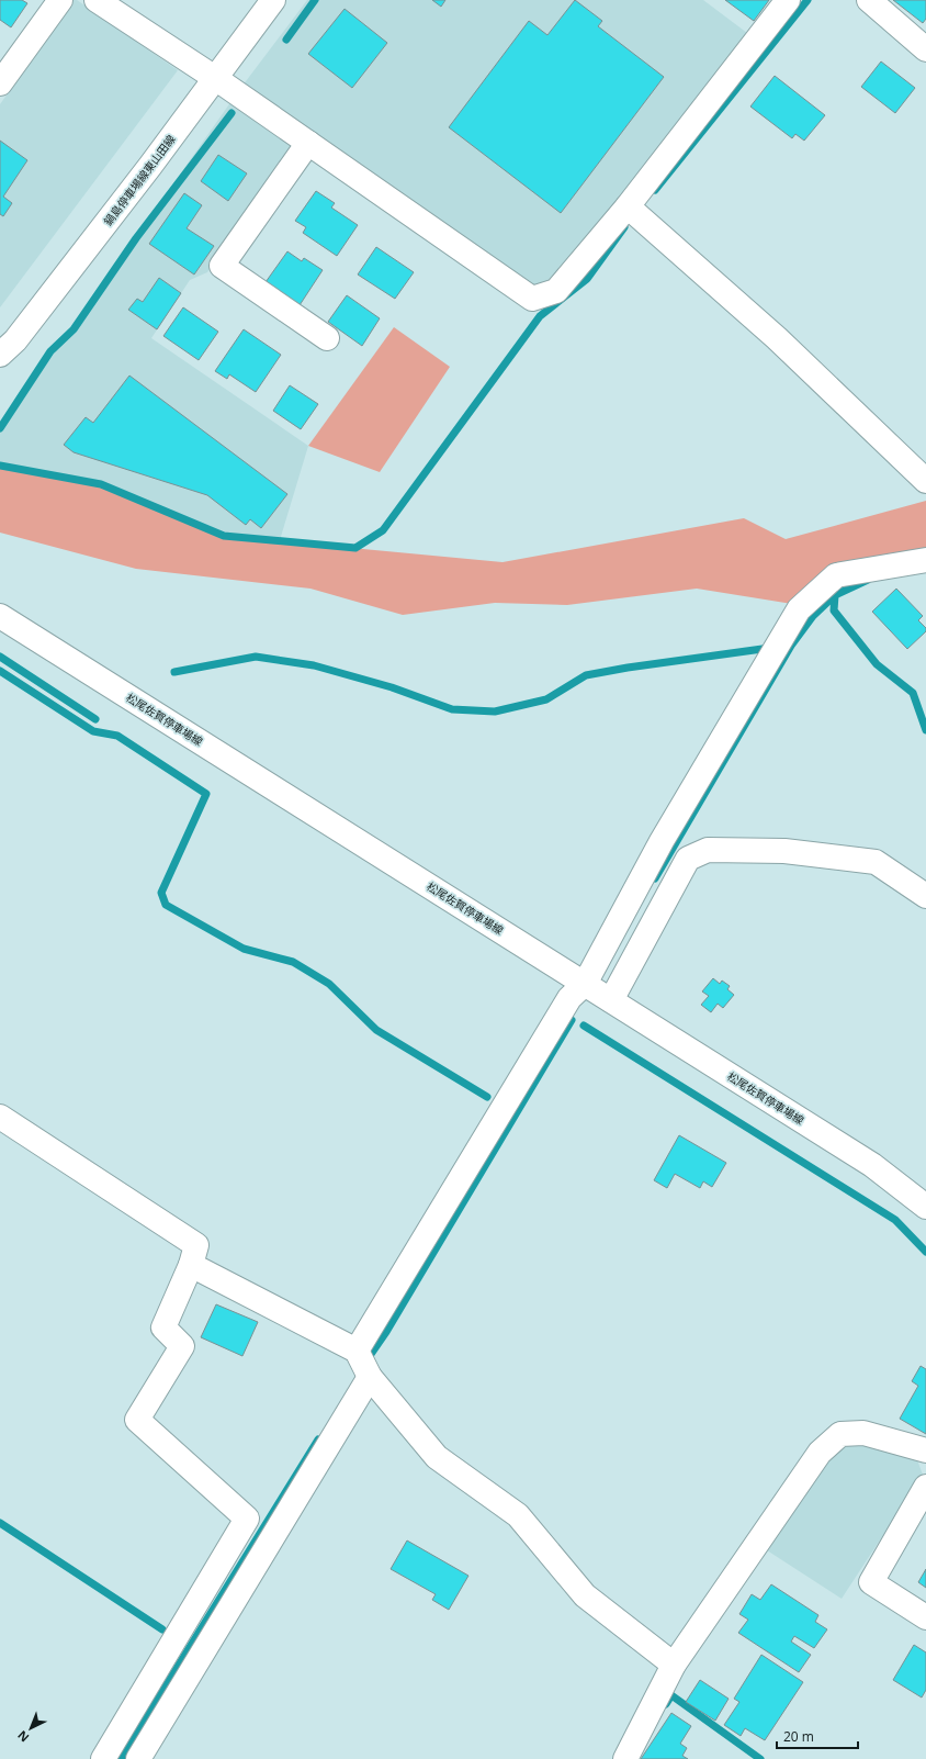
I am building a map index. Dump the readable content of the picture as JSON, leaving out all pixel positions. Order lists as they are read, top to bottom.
{
  "streets": {
    "street": ["鍋島停車場線東山田線", "松尾佐賀停車場線"]
  },
  "scale_bar": "20 m",
  "north": "bottom left"
}
